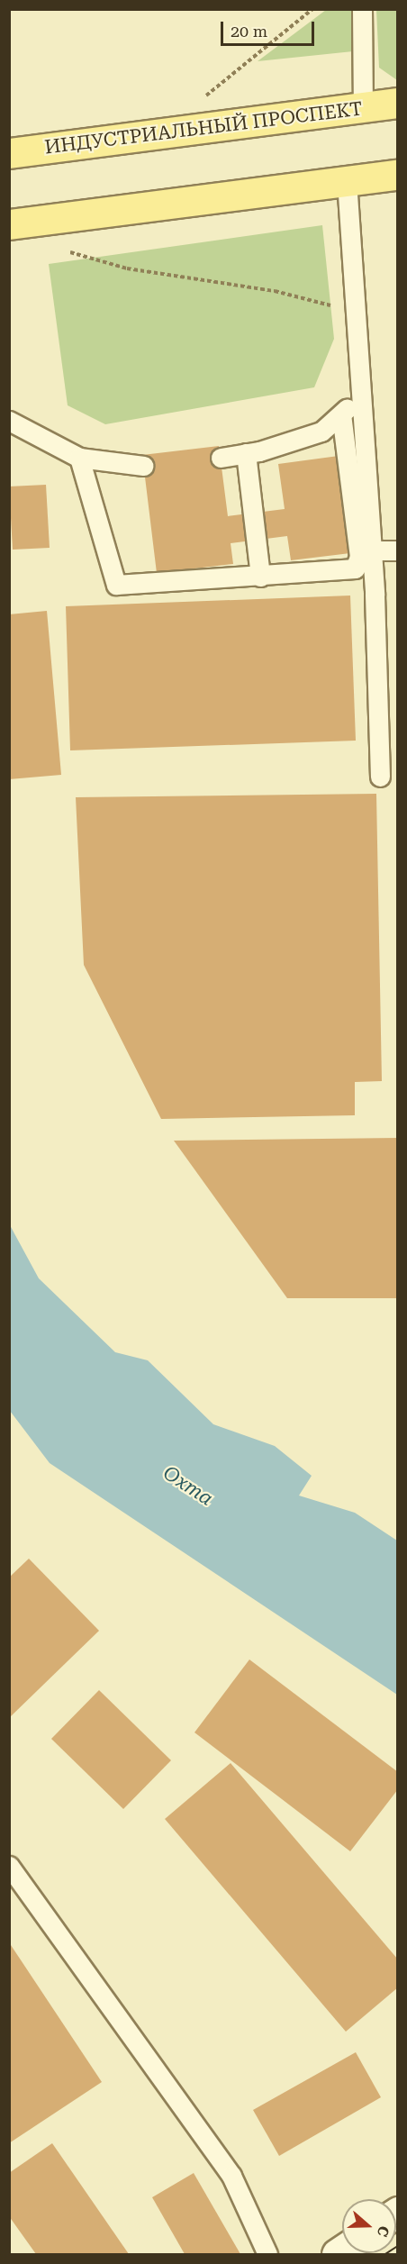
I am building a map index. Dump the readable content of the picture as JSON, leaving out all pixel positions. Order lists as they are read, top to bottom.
{
  "streets": {
    "main road": ["ИНДУСТРИАЛЬНЫЙ ПРОСПЕКТ"]
  },
  "water": ["Охта"],
  "scale_bar": "20 m",
  "north": "right"
}
